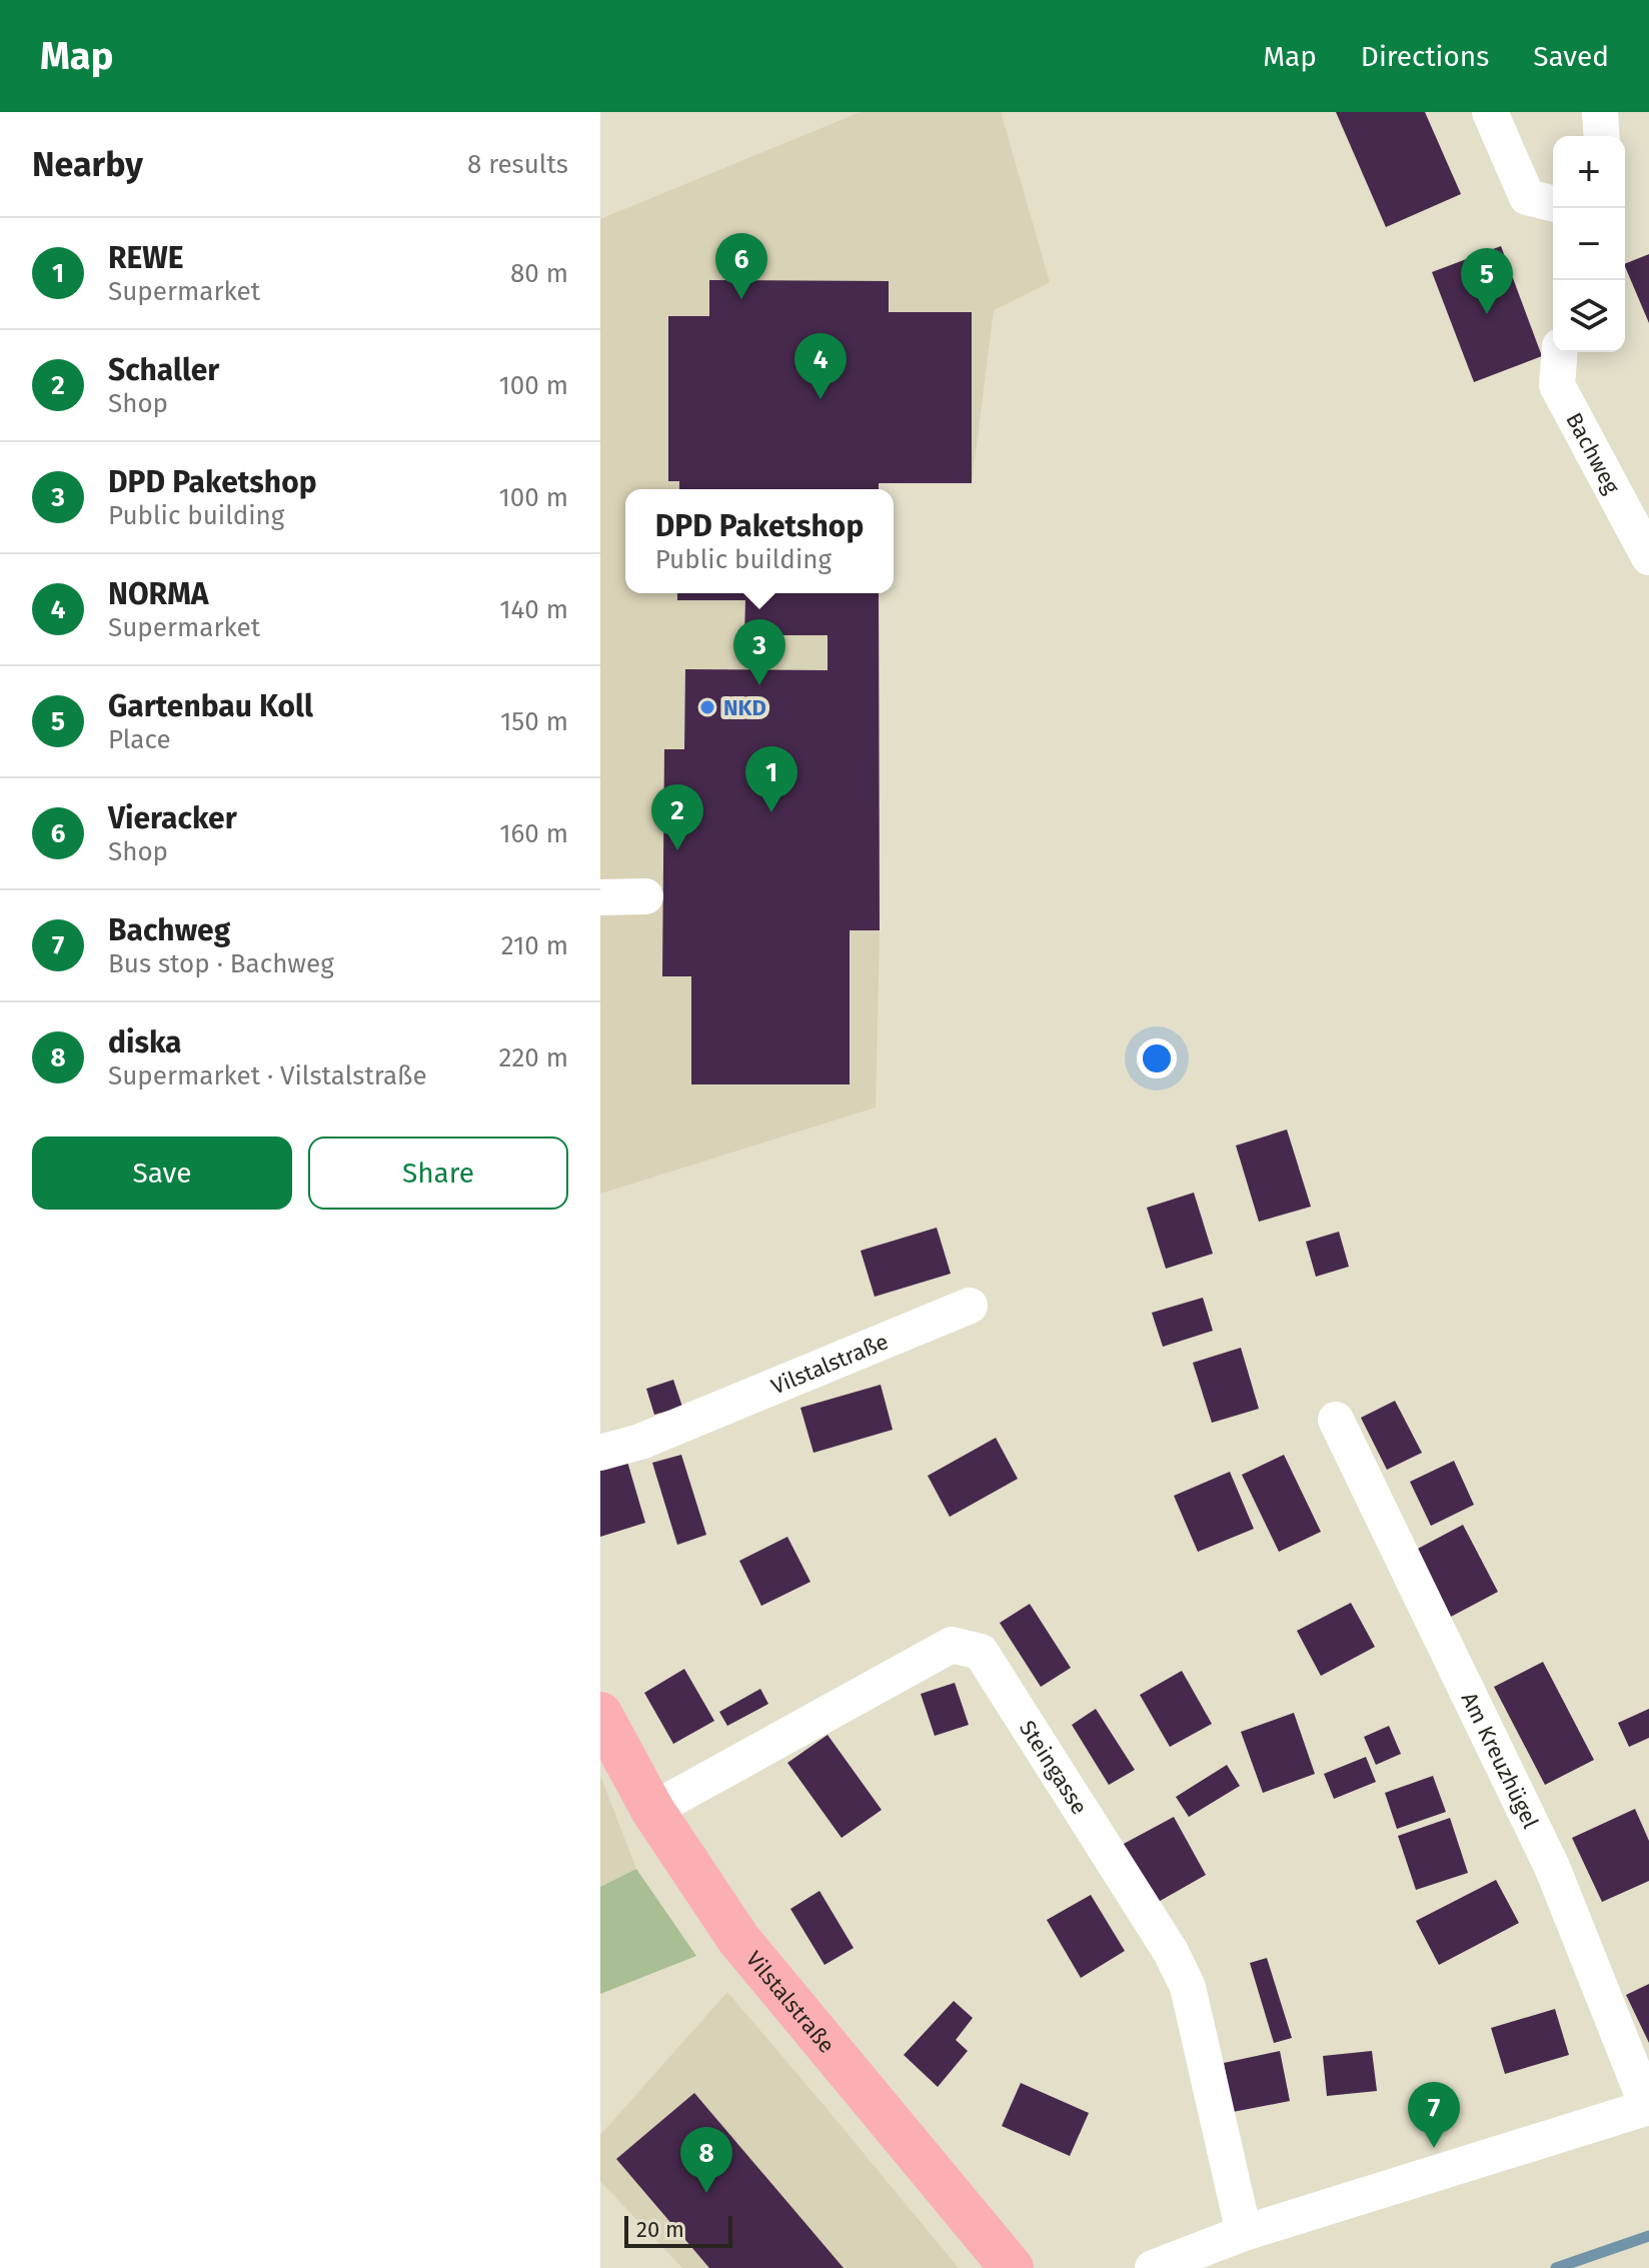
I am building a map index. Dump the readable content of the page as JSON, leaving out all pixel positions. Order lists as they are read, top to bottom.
{
  "streets": {
    "main road": ["Vilstalstraße"],
    "street": ["Bachweg", "Am Kreuzhügel", "Steingasse"]
  },
  "crossings": [
    ["Vilstalstraße", "Steingasse"]
  ],
  "places": ["NKD"],
  "scale_bar": "20 m",
  "page": {
    "header": "Map",
    "nav": ["Map", "Directions", "Saved"],
    "heading": ["Nearby", "8 results"],
    "map_buttons": ["+", "−"],
    "list": [
      {
        "mark": "1",
        "name": "REWE",
        "note": "Supermarket",
        "value": "80 m"
      },
      {
        "mark": "2",
        "name": "Schaller",
        "note": "Shop",
        "value": "100 m"
      },
      {
        "mark": "3",
        "name": "DPD Paketshop",
        "note": "Public building",
        "value": "100 m"
      },
      {
        "mark": "4",
        "name": "NORMA",
        "note": "Supermarket",
        "value": "140 m"
      },
      {
        "mark": "5",
        "name": "Gartenbau Koll",
        "note": "Place",
        "value": "150 m"
      },
      {
        "mark": "6",
        "name": "Vieracker",
        "note": "Shop",
        "value": "160 m"
      },
      {
        "mark": "7",
        "name": "Bachweg",
        "note": "Bus stop · Bachweg",
        "value": "210 m"
      },
      {
        "mark": "8",
        "name": "diska",
        "note": "Supermarket · Vilstalstraße",
        "value": "220 m"
      }
    ],
    "pins": [
      "6",
      "5",
      "4",
      "3",
      "1",
      "2",
      "7",
      "8"
    ],
    "popup": ["DPD Paketshop", "Public building"],
    "buttons": ["Save", "Share"],
    "scale": "20 m"
  }
}
